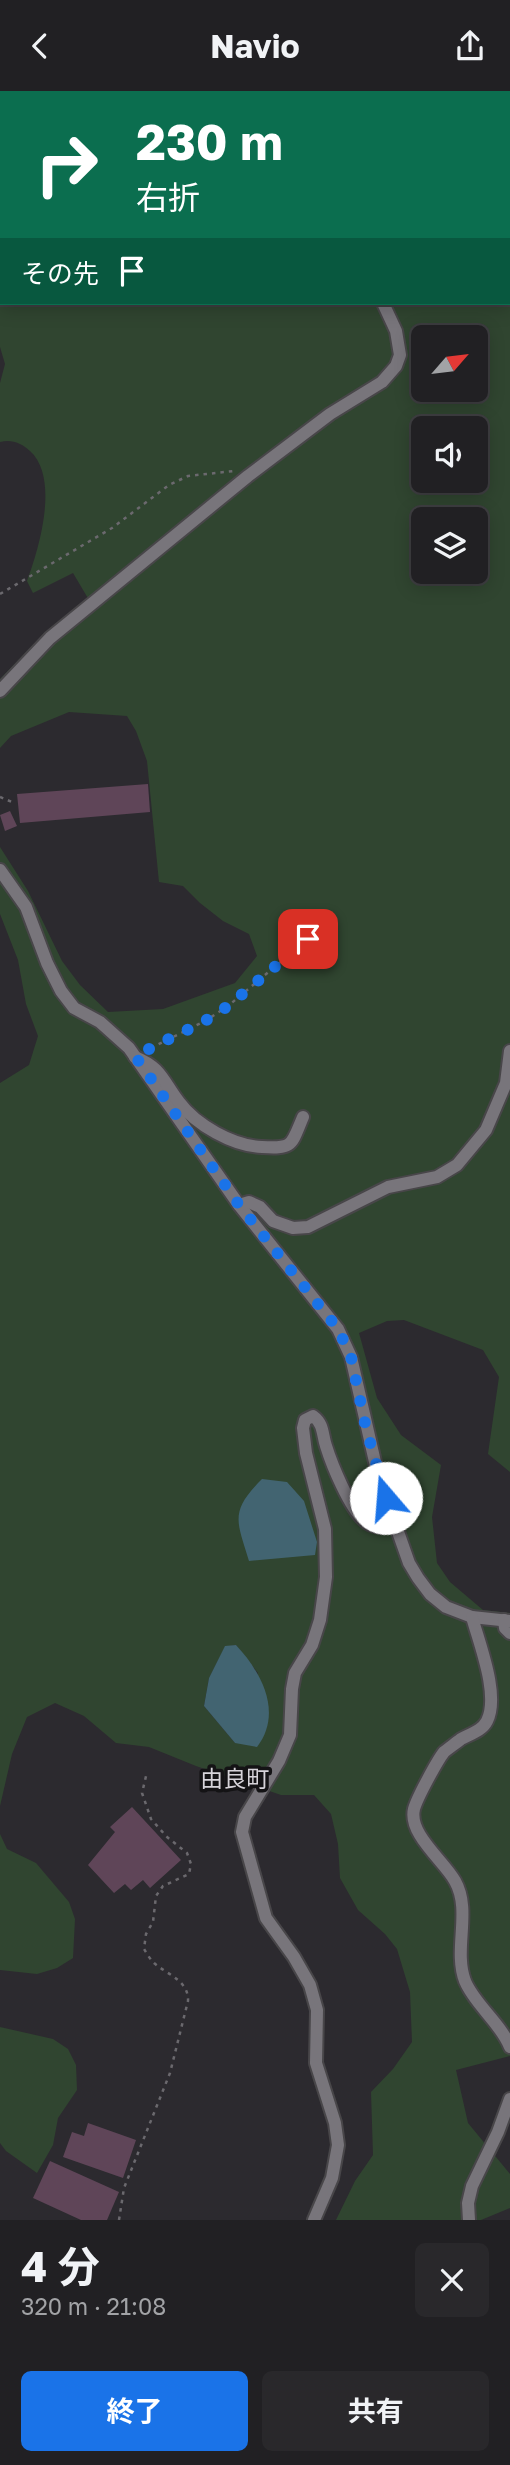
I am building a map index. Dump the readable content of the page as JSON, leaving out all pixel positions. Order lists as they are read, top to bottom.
{
  "districts": ["由良町"],
  "north": "top right",
  "page": {
    "header": "Navio",
    "turn": ["230 m", "右折"],
    "then": "その先",
    "heading": ["4 分", "320 m · 21:08"],
    "buttons": ["終了", "共有"]
  }
}
